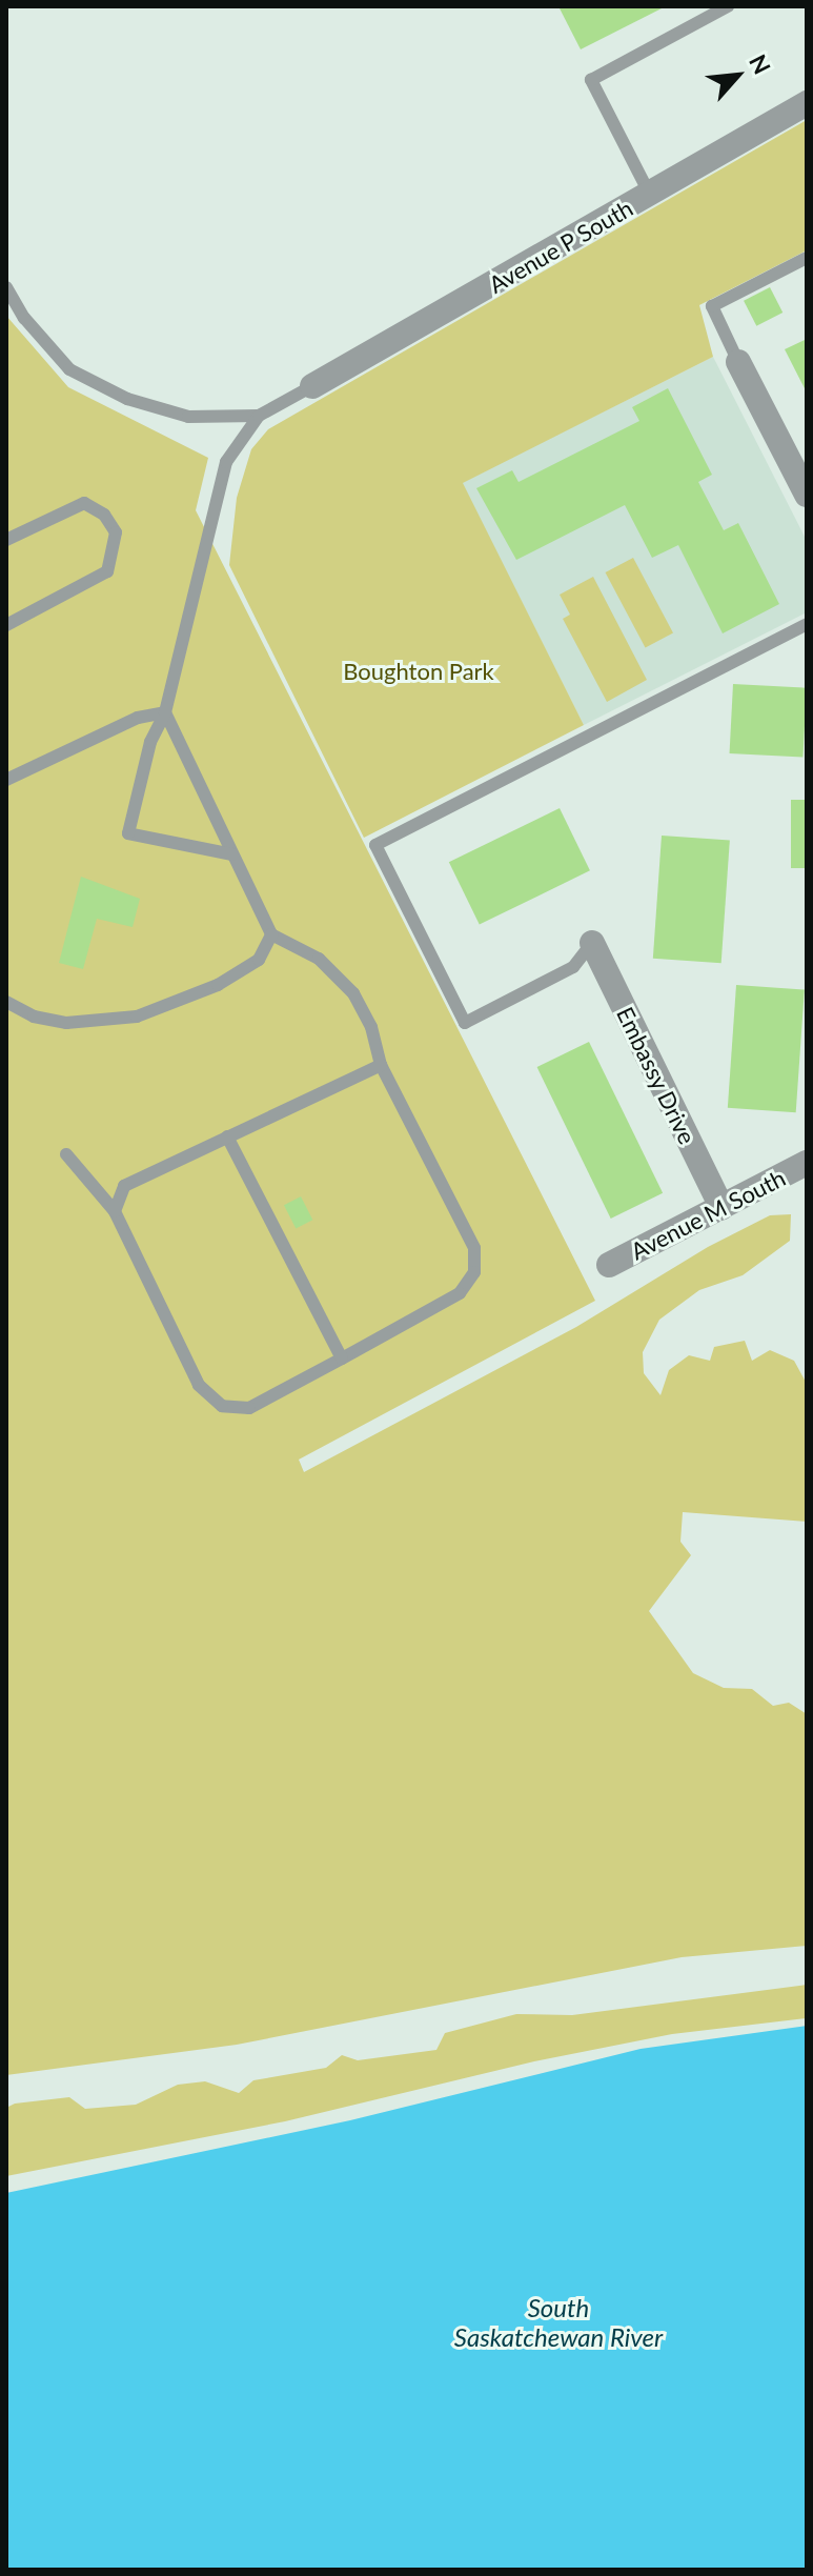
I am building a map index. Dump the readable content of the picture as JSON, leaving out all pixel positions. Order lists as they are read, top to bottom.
{
  "streets": {
    "street": ["Avenue P South", "Embassy Drive", "Avenue M South"]
  },
  "crossings": [
    ["Embassy Drive", "Avenue M South"]
  ],
  "water": ["South Saskatchewan River"],
  "parks": ["Boughton Park"],
  "north": "top right"
}
